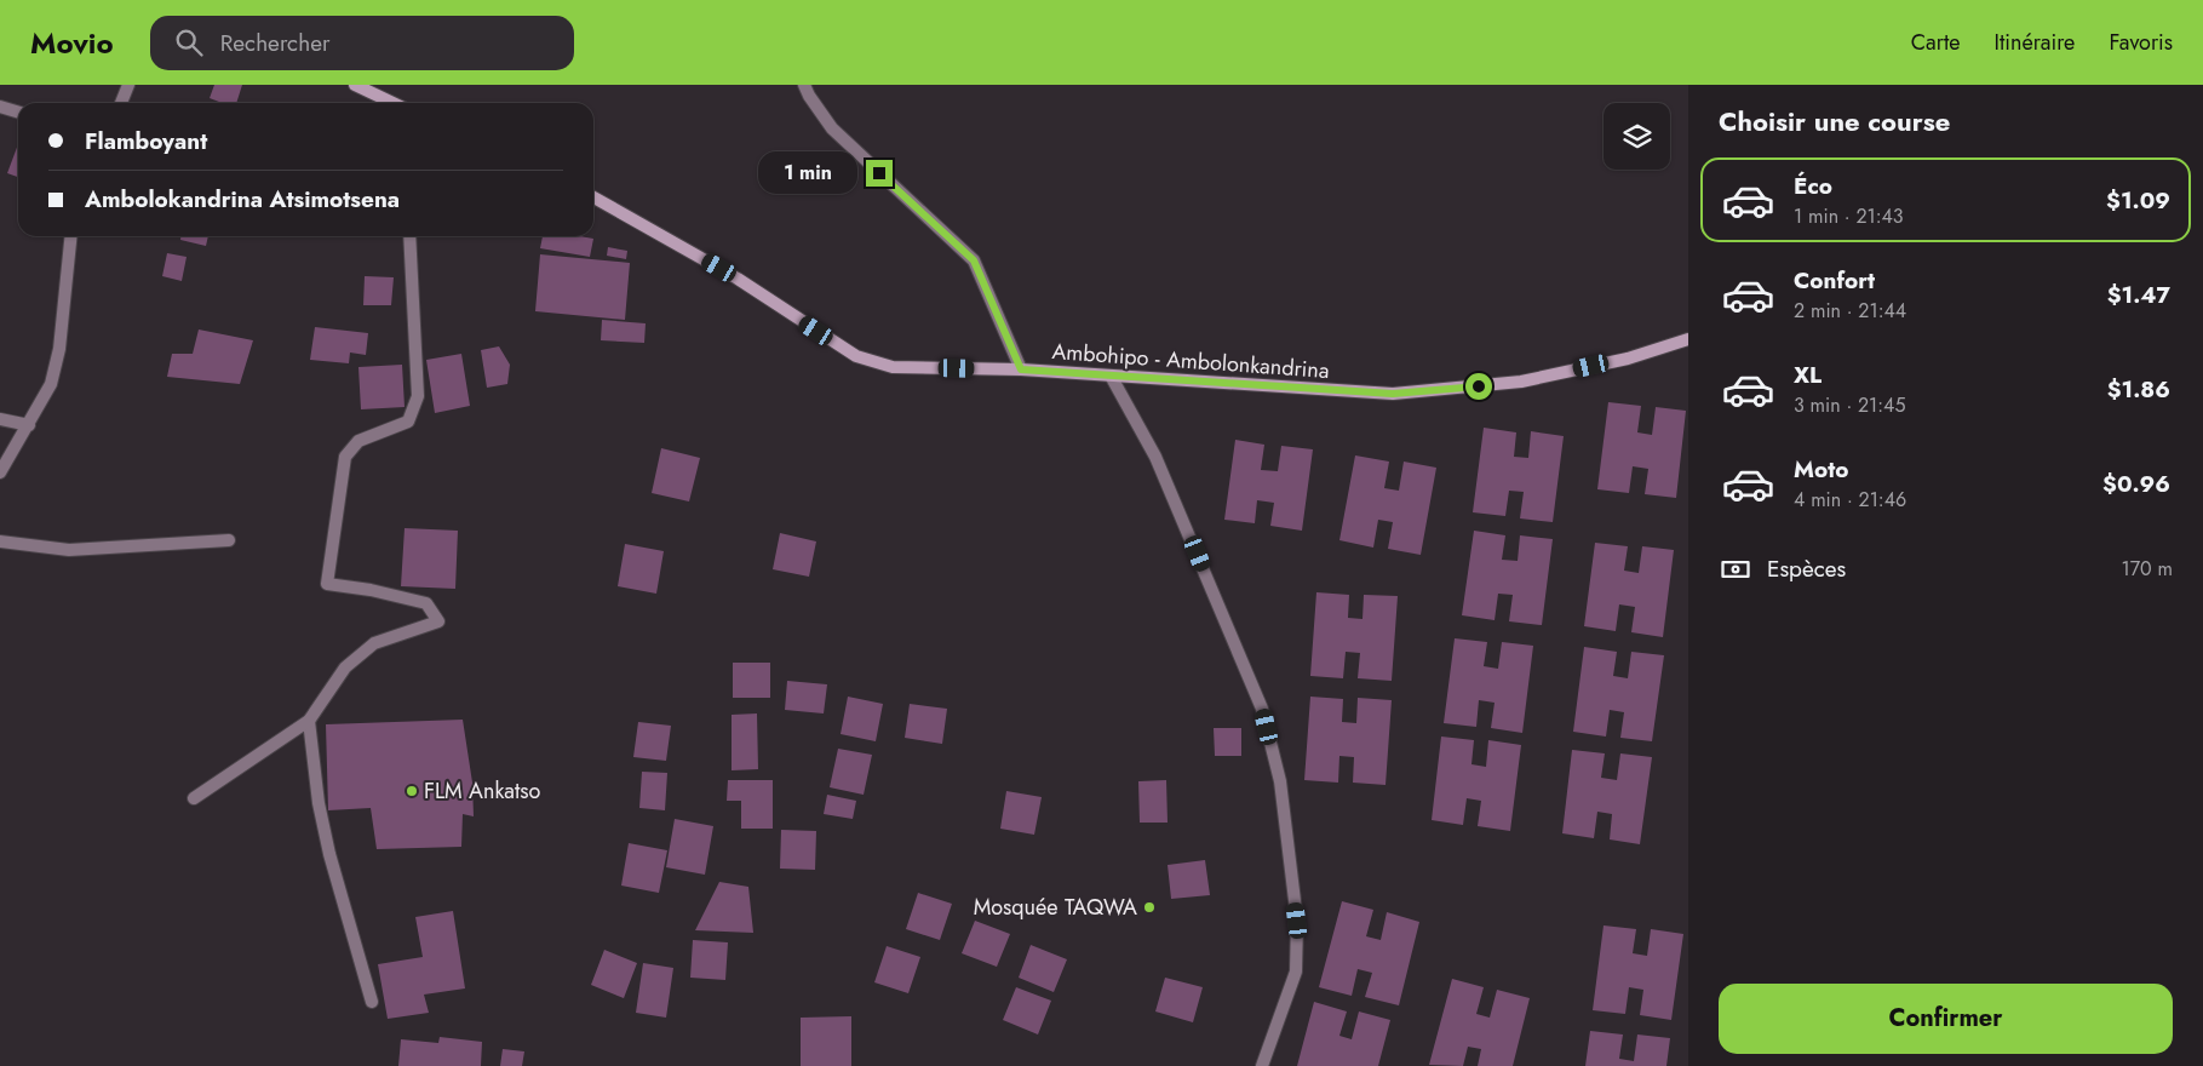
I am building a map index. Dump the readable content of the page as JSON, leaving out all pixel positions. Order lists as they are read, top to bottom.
{
  "streets": {
    "street": ["Ambohipo - Ambolonkandrina"]
  },
  "places": ["FLM Ankatso", "Mosquée TAQWA"],
  "page": {
    "header": "Movio",
    "search": "Rechercher",
    "nav": ["Carte", "Itinéraire", "Favoris"],
    "heading": "Choisir une course",
    "banner": ["Flamboyant", "Ambolokandrina Atsimotsena"],
    "bubble": "1 min",
    "list": [
      {
        "name": "Éco",
        "note": "1 min · 21:43",
        "value": "$1.09"
      },
      {
        "name": "Confort",
        "note": "2 min · 21:44",
        "value": "$1.47"
      },
      {
        "name": "XL",
        "note": "3 min · 21:45",
        "value": "$1.86"
      },
      {
        "name": "Moto",
        "note": "4 min · 21:46",
        "value": "$0.96"
      }
    ],
    "pay": ["Espèces", "170 m"],
    "buttons": "Confirmer"
  }
}
